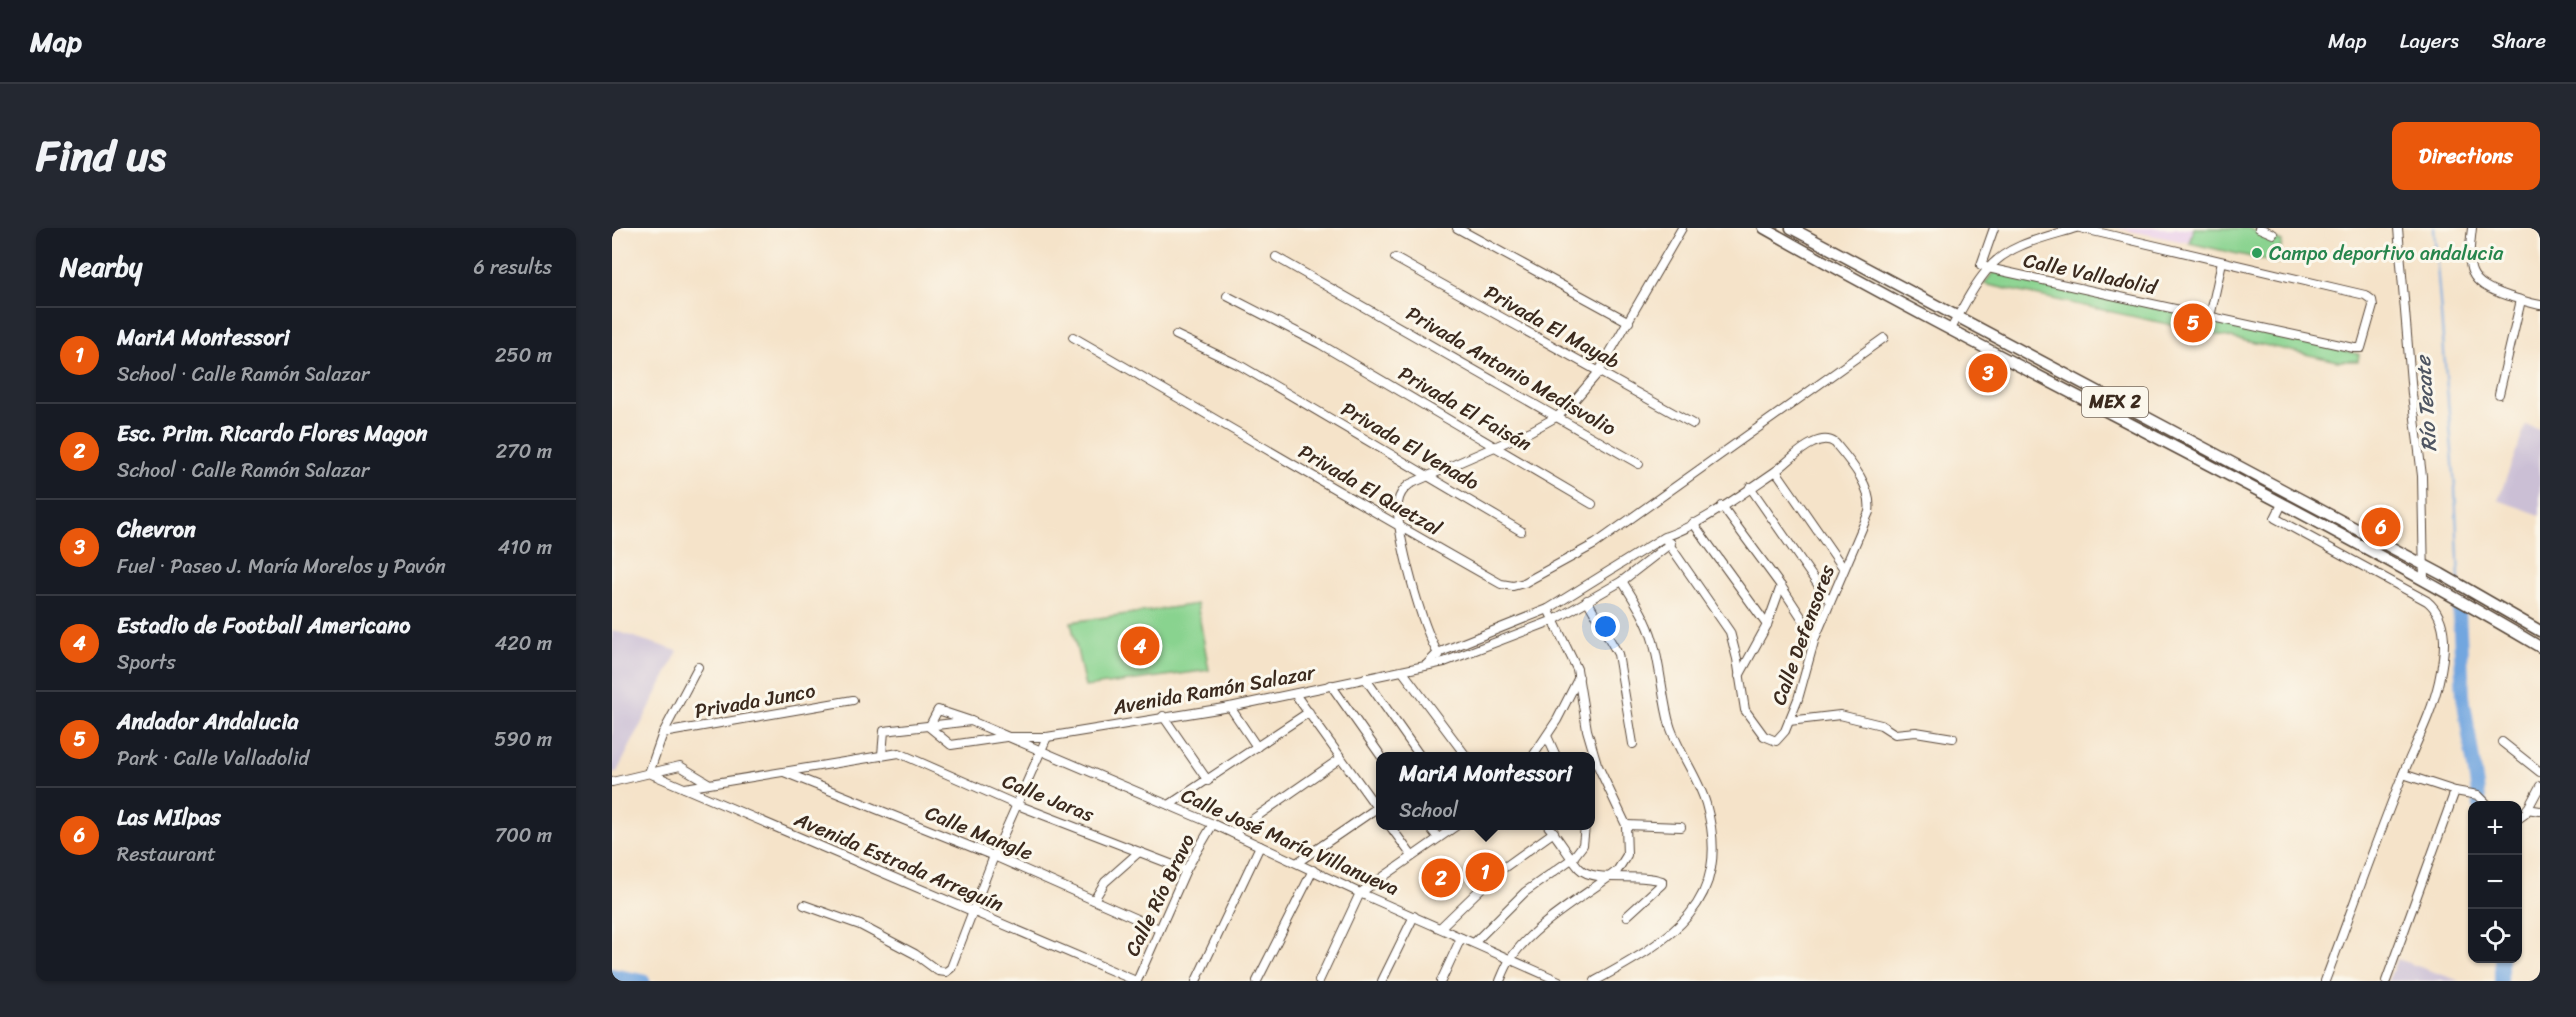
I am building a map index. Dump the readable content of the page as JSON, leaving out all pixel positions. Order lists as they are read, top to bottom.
{
  "streets": {
    "highway": ["MEX 2"],
    "street": [
      "Calle Valladolid",
      "Privada El Mayab",
      "Privada Antonio Medisvolio",
      "Privada El Faisán",
      "Privada El Venado",
      "Privada El Quetzal",
      "Calle Defensores",
      "Avenida Ramón Salazar",
      "Privada Junco",
      "Calle Jaras",
      "Calle Mangle",
      "Calle José María Villanueva",
      "Avenida Estrada Arreguín",
      "Calle Río Bravo"
    ]
  },
  "crossings": [
    ["Avenida Ramón Salazar", "Calle José María Villanueva"],
    ["Calle Jaras", "Calle Río Bravo"],
    ["Calle Mangle", "Calle Río Bravo"],
    ["Calle José María Villanueva", "Calle Río Bravo"],
    ["Avenida Estrada Arreguín", "Calle Río Bravo"]
  ],
  "water": ["Río Tecate"],
  "places": ["Campo deportivo andalucia"],
  "page": {
    "header": "Map",
    "nav": ["Map", "Layers", "Share"],
    "title": "Find us",
    "buttons": "Directions",
    "heading": ["Nearby", "6 results"],
    "pins": [
      "5",
      "3",
      "6",
      "4",
      "1",
      "2"
    ],
    "list": [
      {
        "mark": "1",
        "name": "MariA Montessori",
        "note": "School · Calle Ramón Salazar",
        "value": "250 m"
      },
      {
        "mark": "2",
        "name": "Esc. Prim. Ricardo Flores Magon",
        "note": "School · Calle Ramón Salazar",
        "value": "270 m"
      },
      {
        "mark": "3",
        "name": "Chevron",
        "note": "Fuel · Paseo J. María Morelos y Pavón",
        "value": "410 m"
      },
      {
        "mark": "4",
        "name": "Estadio de Football Americano",
        "note": "Sports",
        "value": "420 m"
      },
      {
        "mark": "5",
        "name": "Andador Andalucia",
        "note": "Park · Calle Valladolid",
        "value": "590 m"
      },
      {
        "mark": "6",
        "name": "Las MIlpas",
        "note": "Restaurant",
        "value": "700 m"
      }
    ],
    "popup": ["MariA Montessori", "School"],
    "map_buttons": ["+", "−"]
  }
}
